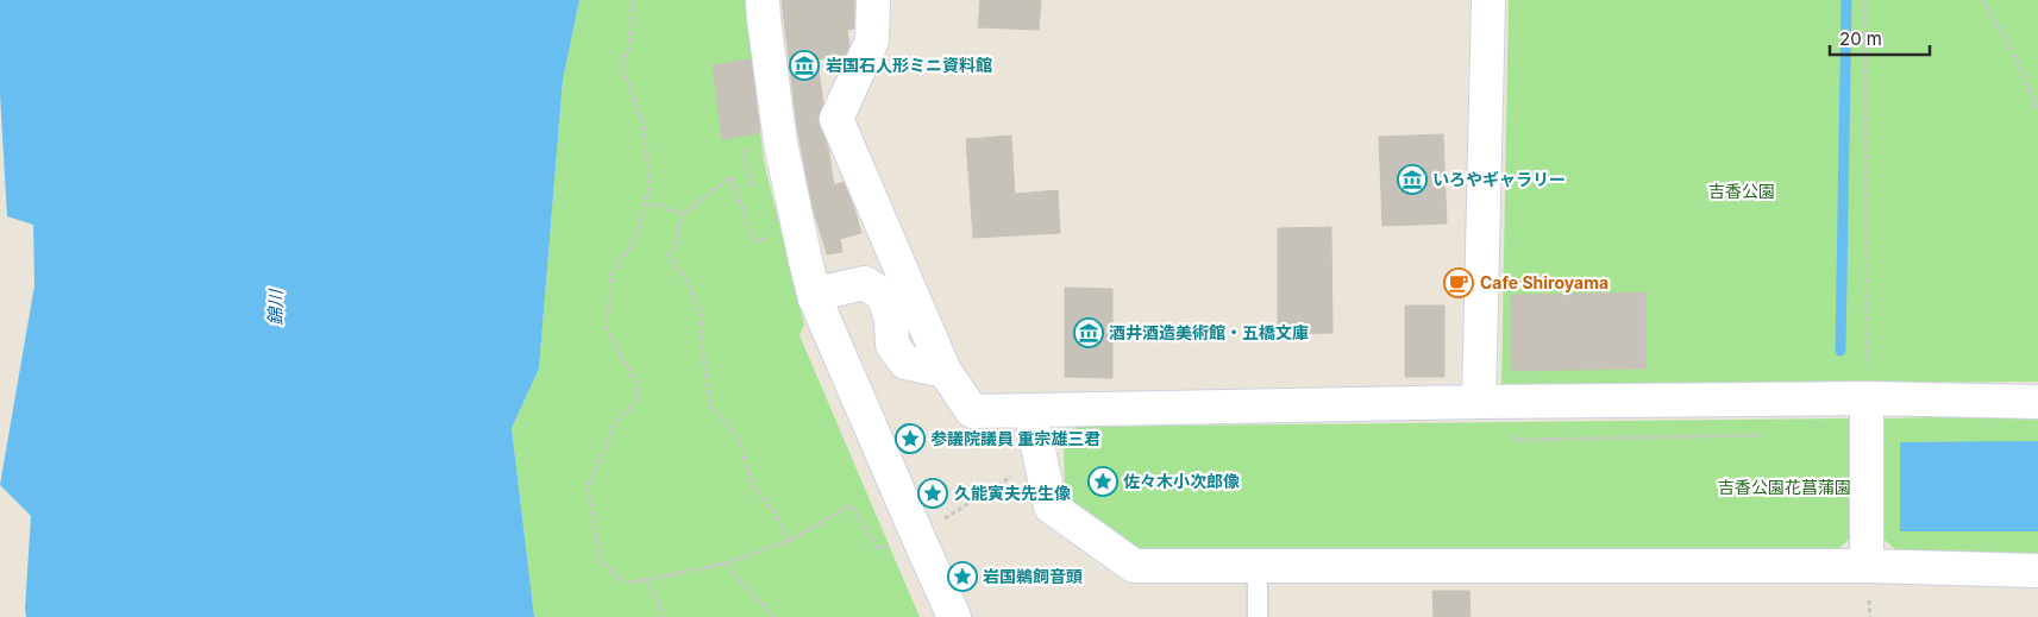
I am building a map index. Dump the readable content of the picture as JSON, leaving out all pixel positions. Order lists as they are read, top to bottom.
{
  "water": ["錦川"],
  "parks": ["吉香公園", "吉香公園花菖蒲園"],
  "places": {
    "museum": ["岩国石人形ミニ資料館", "いろやギャラリー", "酒井酒造美術館・五橋文庫"],
    "cafe": ["Cafe Shiroyama"],
    "place": [
      "参議院議員 重宗雄三君",
      "佐々木小次郎像",
      "久能寅夫先生像",
      "岩国鵜飼音頭"
    ]
  },
  "scale_bar": "20 m"
}
